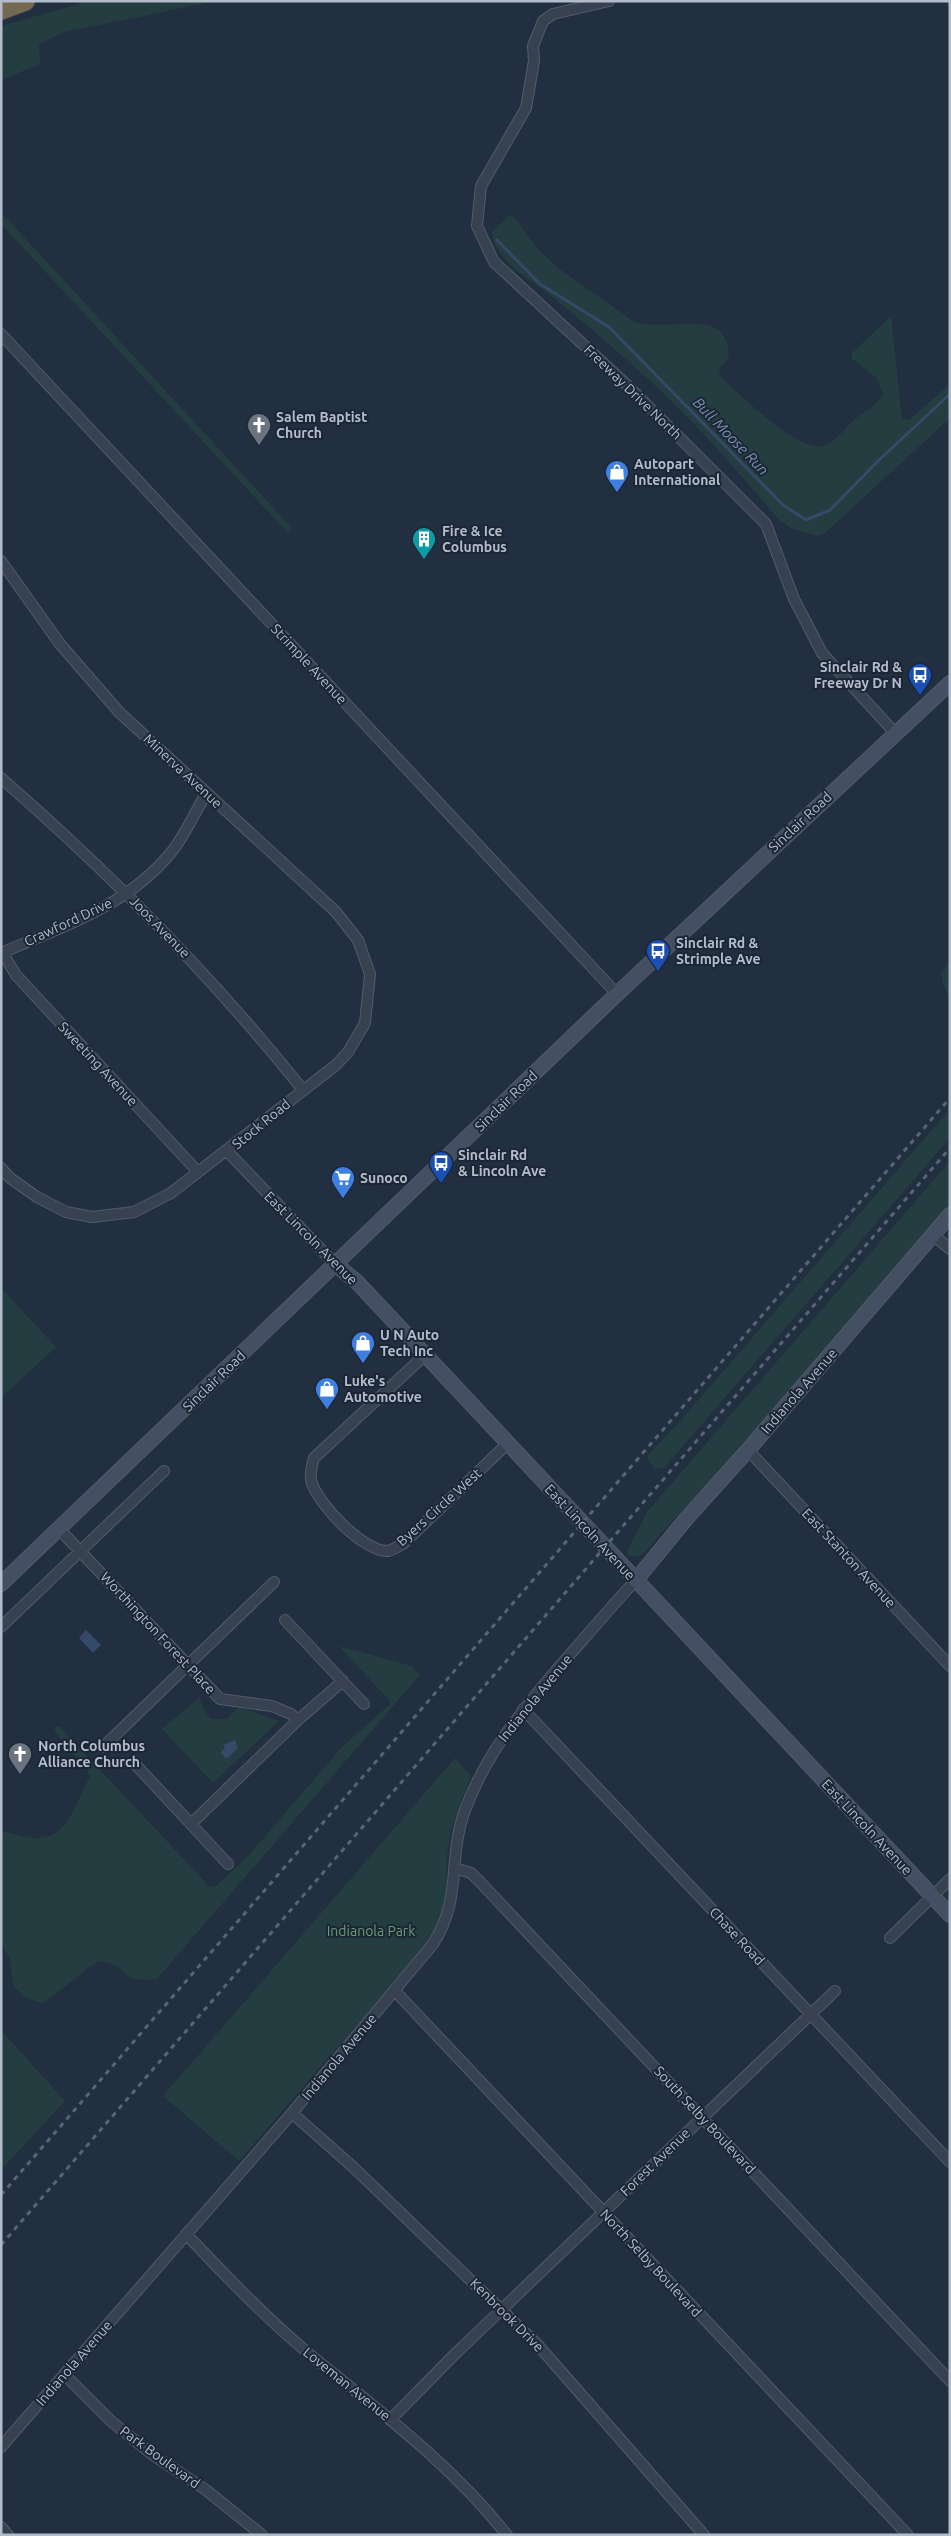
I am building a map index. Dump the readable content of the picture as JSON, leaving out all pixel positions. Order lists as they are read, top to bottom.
{
  "streets": {
    "main road": ["Sinclair Road", "East Lincoln Avenue", "Indianola Avenue"],
    "street": [
      "Freeway Drive North",
      "Strimple Avenue",
      "Minerva Avenue",
      "Crawford Drive",
      "Joos Avenue",
      "Sweeting Avenue",
      "Stock Road",
      "Byers Circle West",
      "East Stanton Avenue",
      "Worthington Forest Place",
      "Chase Road",
      "South Selby Boulevard",
      "Forest Avenue",
      "North Selby Boulevard",
      "Kenbrook Drive",
      "Loveman Avenue",
      "Park Boulevard"
    ]
  },
  "crossings": [
    ["Freeway Drive North", "Sinclair Road"],
    ["Strimple Avenue", "Sinclair Road"],
    ["Minerva Avenue", "Crawford Drive"],
    ["Minerva Avenue", "Stock Road"],
    ["Sinclair Road", "East Lincoln Avenue"],
    ["Sinclair Road", "Worthington Forest Place"],
    ["Crawford Drive", "Joos Avenue"],
    ["Crawford Drive", "Sweeting Avenue"],
    ["Joos Avenue", "Stock Road"],
    ["Sweeting Avenue", "Stock Road"],
    ["Stock Road", "East Lincoln Avenue"],
    ["East Lincoln Avenue", "Indianola Avenue"],
    ["East Lincoln Avenue", "Byers Circle West"],
    ["Indianola Avenue", "East Stanton Avenue"],
    ["Indianola Avenue", "Chase Road"],
    ["Indianola Avenue", "South Selby Boulevard"],
    ["Indianola Avenue", "North Selby Boulevard"],
    ["Indianola Avenue", "Kenbrook Drive"],
    ["Indianola Avenue", "Loveman Avenue"],
    ["Indianola Avenue", "Park Boulevard"],
    ["Chase Road", "Forest Avenue"],
    ["South Selby Boulevard", "Forest Avenue"],
    ["Forest Avenue", "North Selby Boulevard"],
    ["Forest Avenue", "Kenbrook Drive"],
    ["Forest Avenue", "Loveman Avenue"]
  ],
  "water": ["Bull Moose Run"],
  "parks": ["Indianola Park"],
  "places": {
    "church": ["Salem Baptist Church", "North Columbus Alliance Church"],
    "shop": ["Autopart International", "U N Auto Tech Inc", "Luke's Automotive"],
    "building": ["Fire & Ice Columbus"],
    "bus stop": ["Sinclair Rd & Freeway Dr N", "Sinclair Rd & Strimple Ave", "Sinclair Rd & Lincoln Ave"],
    "supermarket": ["Sunoco"]
  }
}
